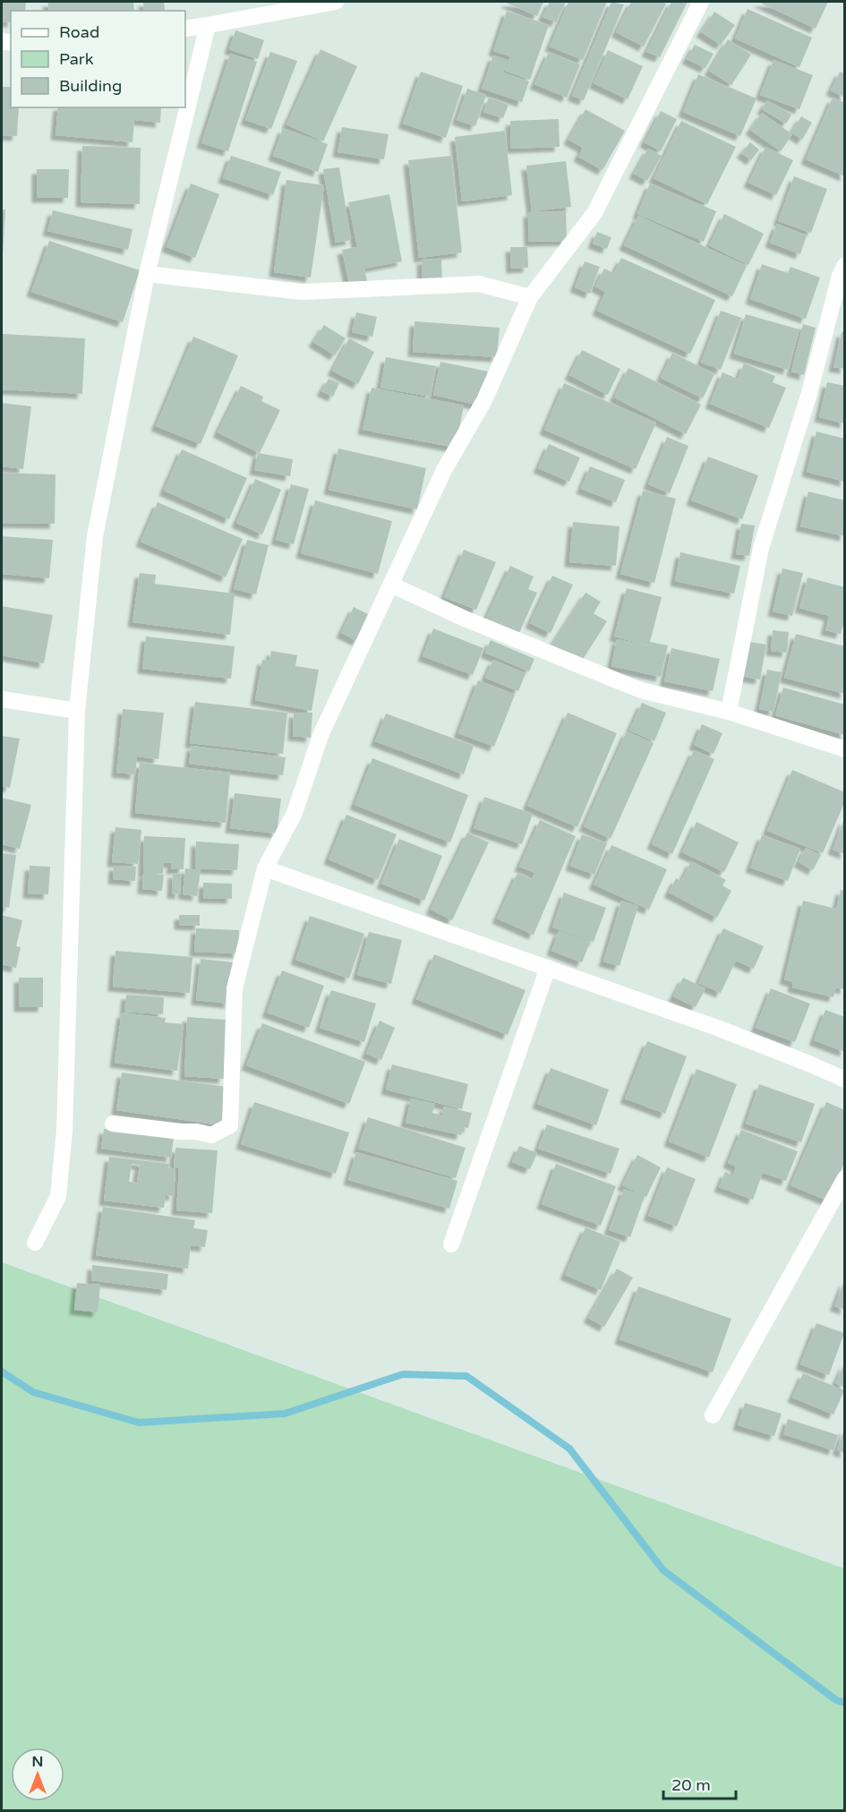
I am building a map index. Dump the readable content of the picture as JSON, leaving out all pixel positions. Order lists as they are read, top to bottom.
{
  "legend": ["Road", "Park", "Building"],
  "scale_bar": "20 m",
  "north": "top"
}
